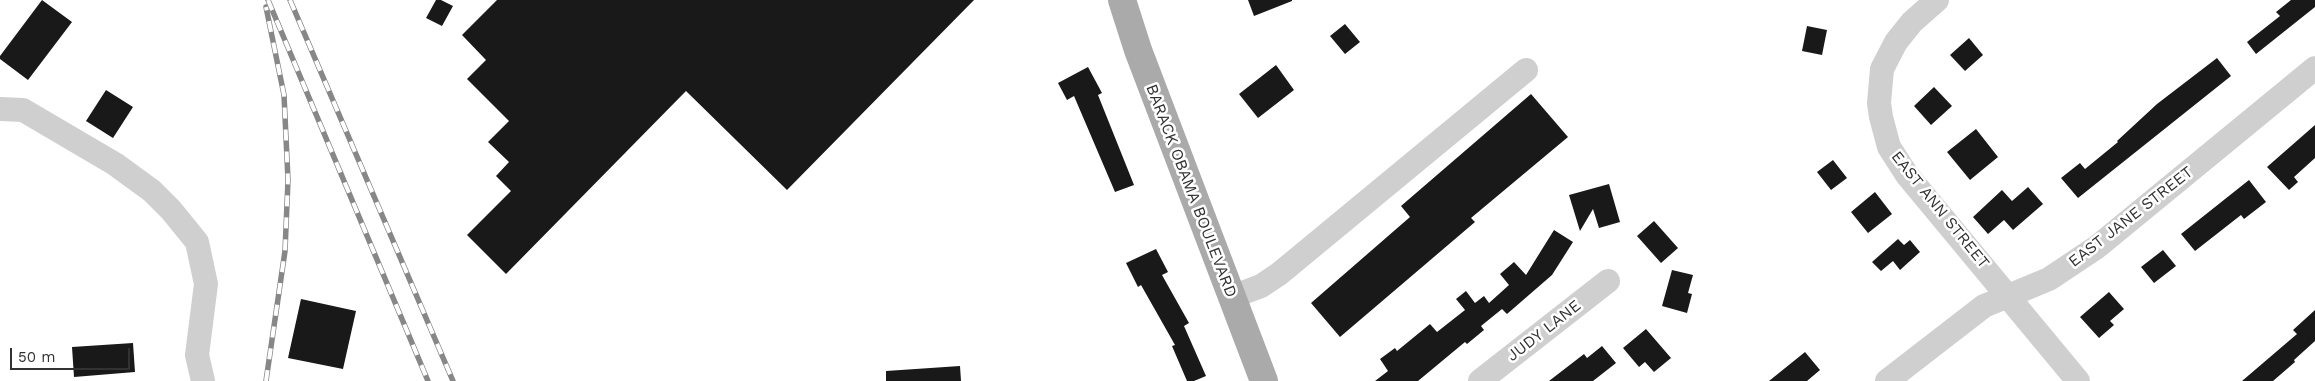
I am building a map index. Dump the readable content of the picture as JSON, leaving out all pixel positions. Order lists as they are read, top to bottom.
{
  "streets": {
    "main road": ["BARACK OBAMA BOULEVARD"],
    "street": ["EAST ANN STREET", "EAST JANE STREET", "JUDY LANE"]
  },
  "crossings": [
    ["EAST ANN STREET", "EAST JANE STREET"]
  ],
  "scale_bar": "50 m"
}
